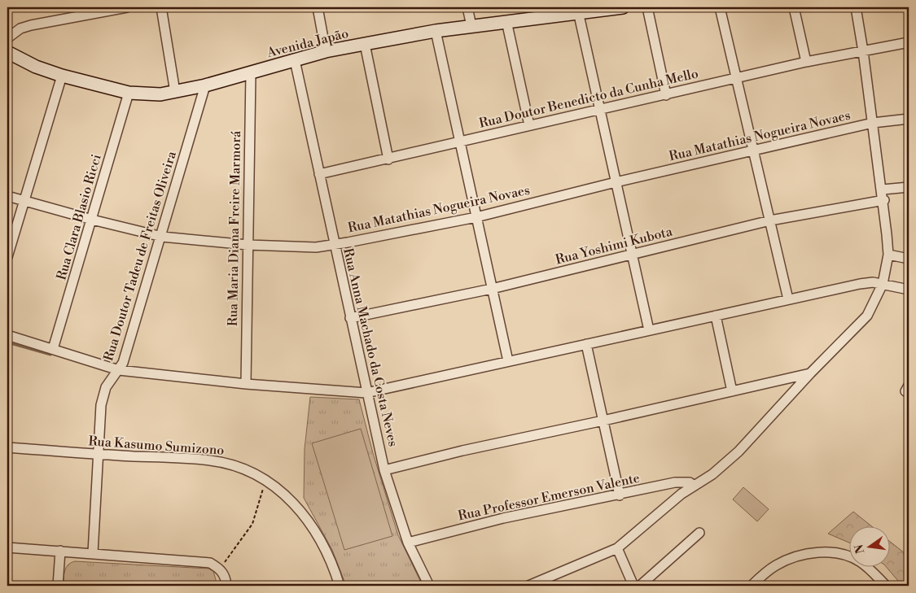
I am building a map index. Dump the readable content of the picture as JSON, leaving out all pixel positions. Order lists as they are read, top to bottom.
{
  "streets": {
    "main road": ["Avenida Japão"],
    "street": [
      "Rua Doutor Benedicto da Cunha Mello",
      "Rua Matathias Nogueira Novaes",
      "Rua Clara Blasio Ricci",
      "Rua Maria Diana Freire Marmorá",
      "Rua Yoshimi Kubota",
      "Rua Doutor Tadeu de Freitas Oliveira",
      "Rua Anna Machado da Costa Neves",
      "Rua Kasumo Sumizono",
      "Rua Professor Emerson Valente"
    ]
  },
  "crossings": [
    ["Avenida Japão", "Rua Clara Blasio Ricci"],
    ["Avenida Japão", "Rua Maria Diana Freire Marmorá"],
    ["Avenida Japão", "Rua Doutor Tadeu de Freitas Oliveira"],
    ["Avenida Japão", "Rua Anna Machado da Costa Neves"],
    ["Rua Doutor Benedicto da Cunha Mello", "Rua Anna Machado da Costa Neves"],
    ["Rua Matathias Nogueira Novaes", "Rua Clara Blasio Ricci"],
    ["Rua Matathias Nogueira Novaes", "Rua Maria Diana Freire Marmorá"],
    ["Rua Matathias Nogueira Novaes", "Rua Doutor Tadeu de Freitas Oliveira"],
    ["Rua Matathias Nogueira Novaes", "Rua Anna Machado da Costa Neves"],
    ["Rua Yoshimi Kubota", "Rua Anna Machado da Costa Neves"],
    ["Rua Doutor Tadeu de Freitas Oliveira", "Rua Kasumo Sumizono"],
    ["Rua Anna Machado da Costa Neves", "Rua Professor Emerson Valente"]
  ],
  "north": "left"
}
